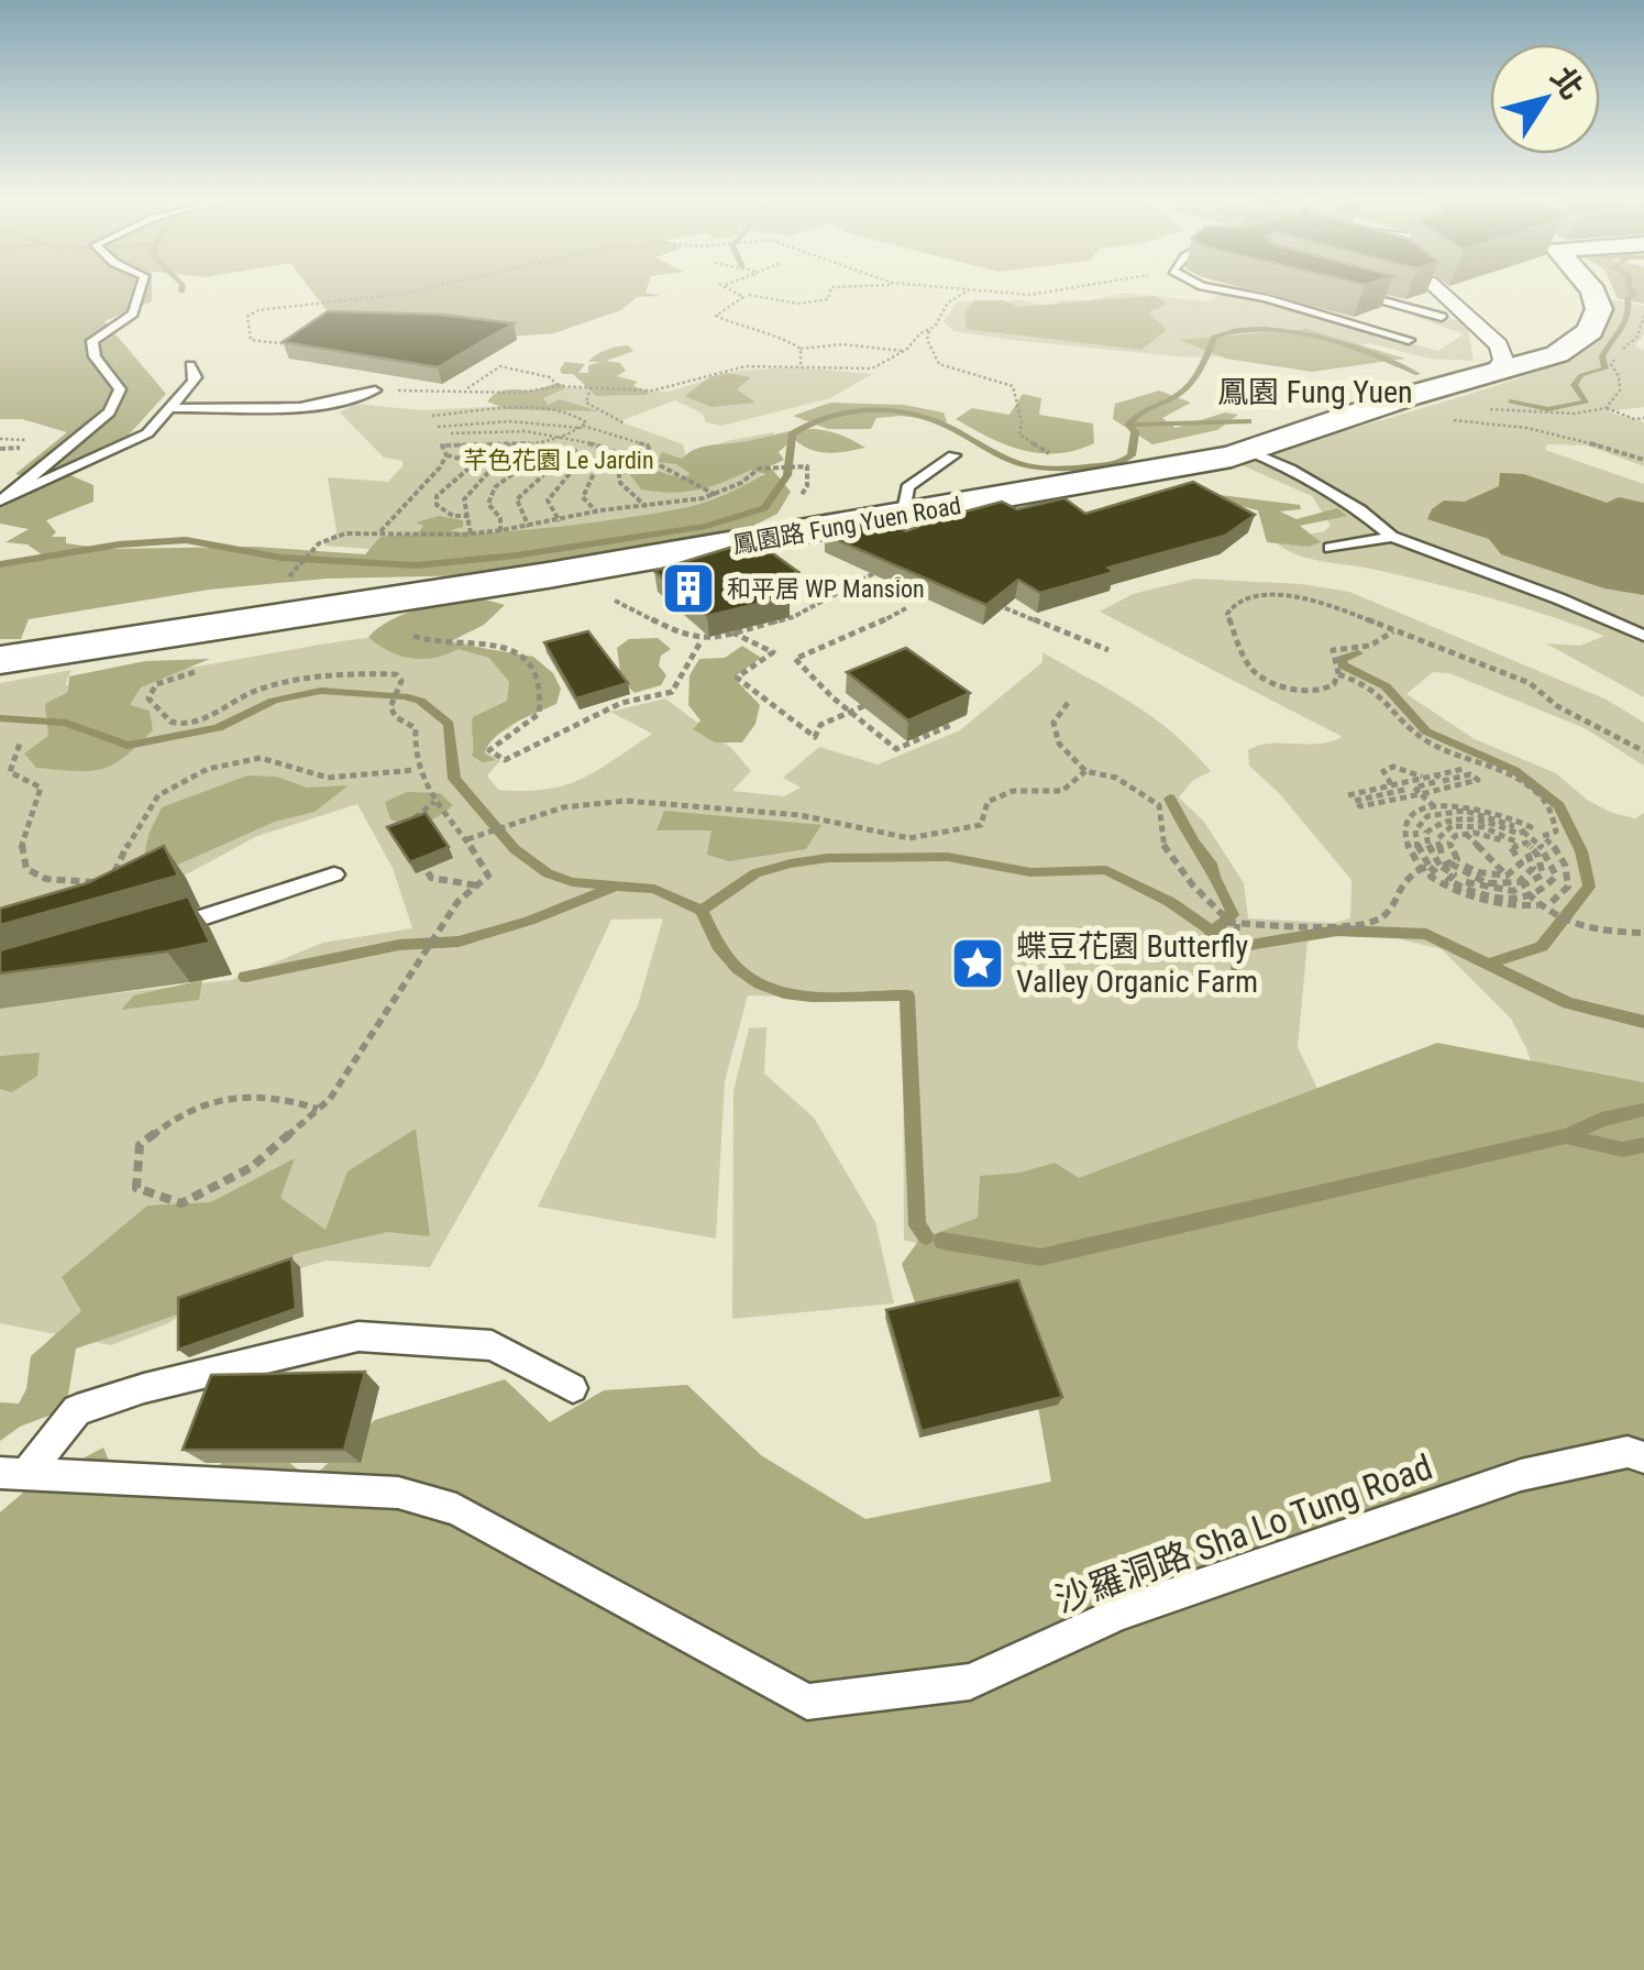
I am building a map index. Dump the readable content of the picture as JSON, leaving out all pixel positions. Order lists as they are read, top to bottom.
{
  "streets": {
    "street": ["鳳園路 Fung Yuen Road"],
    "lane": ["沙羅洞路 Sha Lo Tung Road"]
  },
  "districts": ["鳳園 Fung Yuen"],
  "parks": ["芊色花園 Le Jardin"],
  "places": {
    "building": ["和平居 WP Mansion"],
    "place": ["蝶豆花園 Butterfly Valley Organic Farm"]
  },
  "north": "top right"
}
